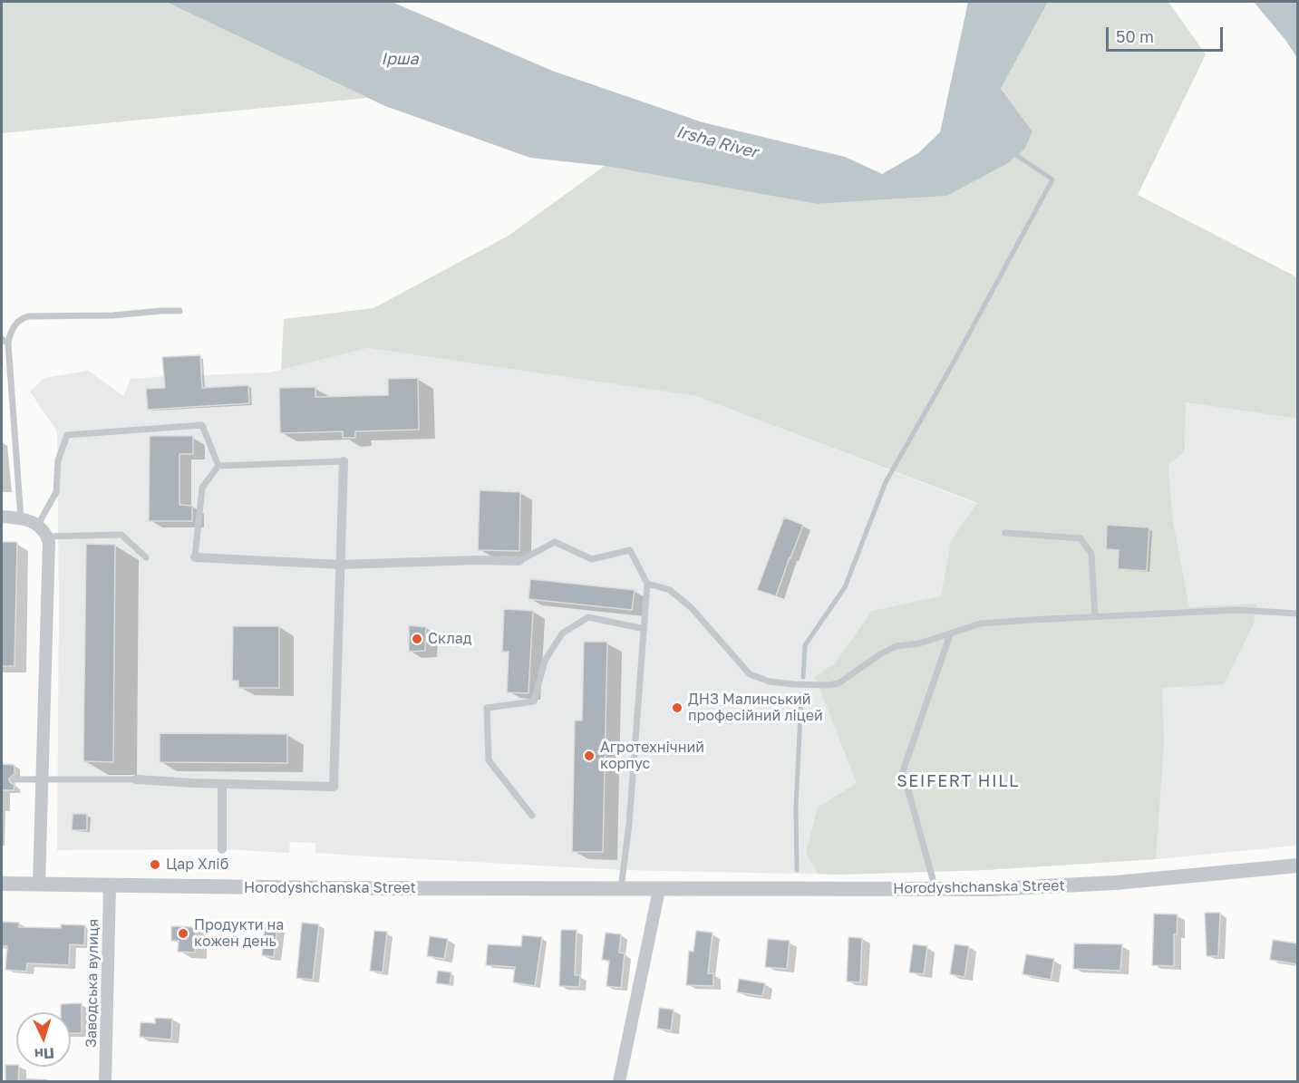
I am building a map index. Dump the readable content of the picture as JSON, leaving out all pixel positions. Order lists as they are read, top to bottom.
{
  "streets": {
    "street": ["Horodyshchanska Street", "Заводська вулиця"]
  },
  "crossings": [
    ["Horodyshchanska Street", "Заводська вулиця"]
  ],
  "districts": ["SEIFERT HILL"],
  "water": ["Ірша", "Irsha River"],
  "places": [
    "Склад",
    "ДНЗ Малинський професійний ліцей",
    "Агротехнічний корпус",
    "Цар Хліб",
    "Продукти на кожен день"
  ],
  "scale_bar": "50 m",
  "north": "bottom"
}
